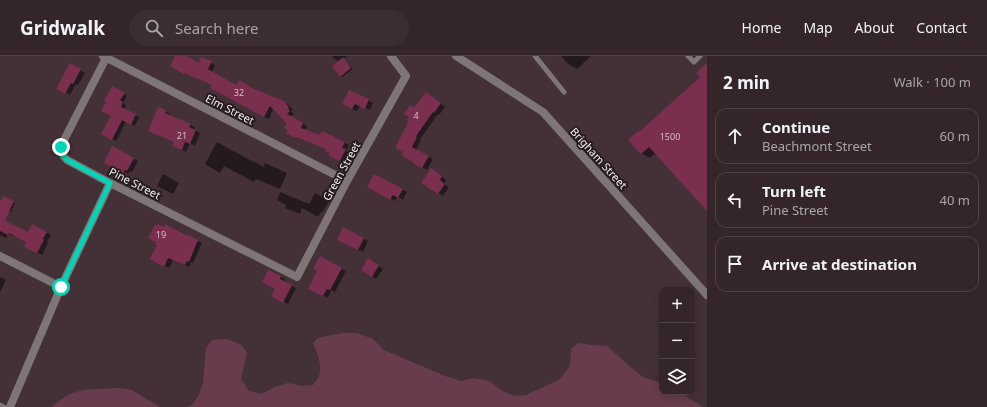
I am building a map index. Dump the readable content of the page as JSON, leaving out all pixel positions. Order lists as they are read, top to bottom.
{
  "streets": {
    "street": [
      "Elm Street",
      "Brigham Street",
      "Green Street",
      "Pine Street"
    ]
  },
  "crossings": [
    ["Elm Street", "Green Street"],
    ["Elm Street", "Pine Street"],
    ["Green Street", "Pine Street"]
  ],
  "house_numbers": [
    "32",
    "4",
    "21",
    "1500",
    "19"
  ],
  "page": {
    "header": "Gridwalk",
    "search": "Search here",
    "nav": [
      "Home",
      "Map",
      "About",
      "Contact"
    ],
    "heading": ["2 min", "Walk · 100 m"],
    "list": [
      ["Continue", "Beachmont Street", "60 m"],
      ["Turn left", "Pine Street", "40 m"],
      "Arrive at destination"
    ],
    "map_buttons": ["+", "−"]
  }
}
